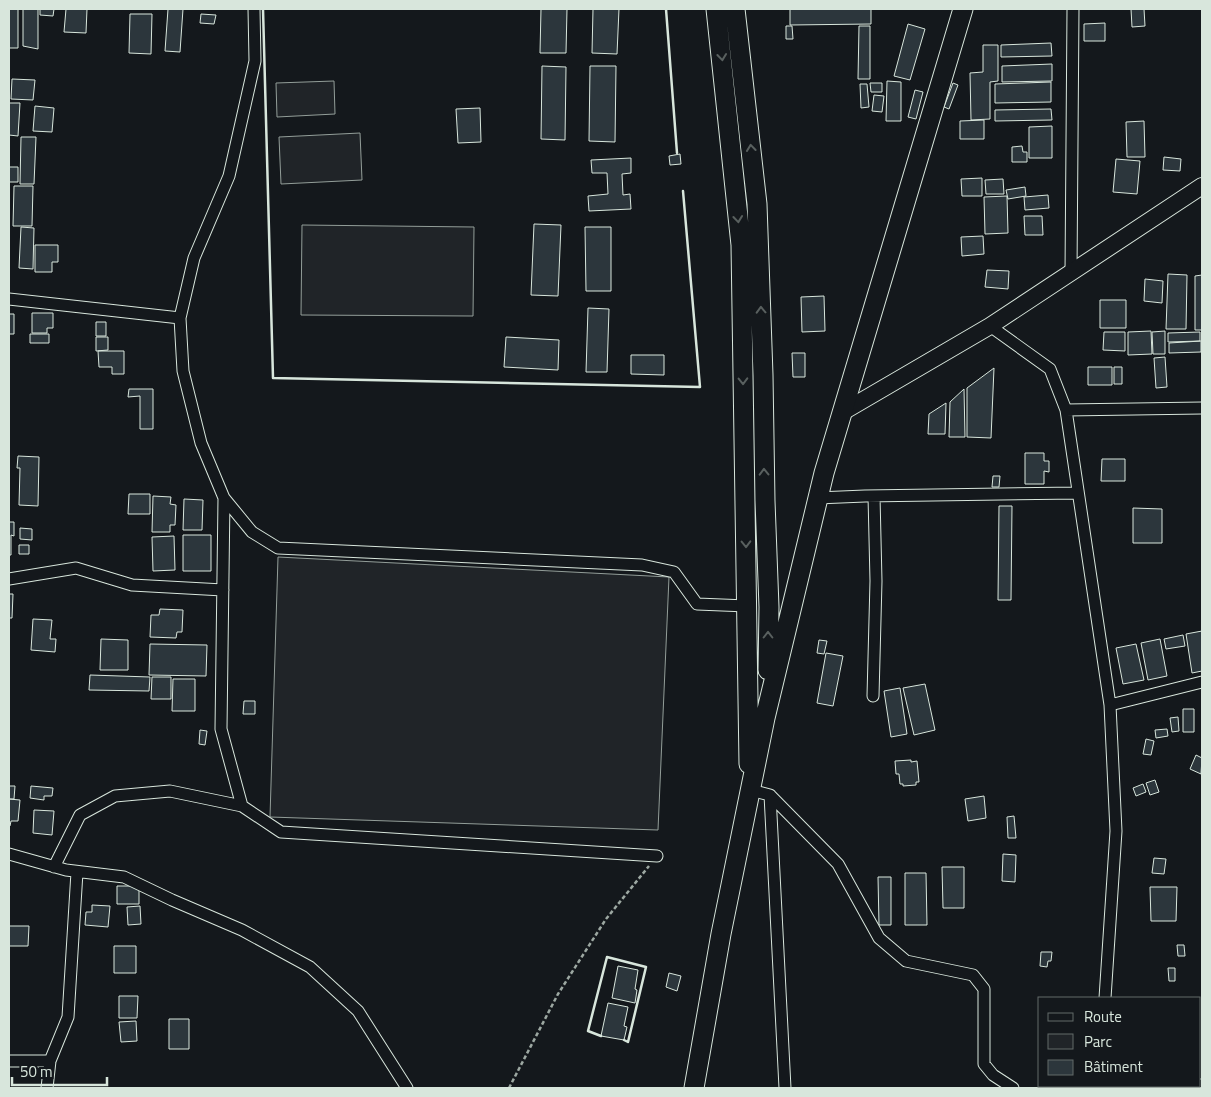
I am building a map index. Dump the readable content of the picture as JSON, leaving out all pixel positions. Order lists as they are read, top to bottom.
{
  "legend": ["Route", "Parc", "Bâtiment"],
  "scale_bar": "50 m"
}
